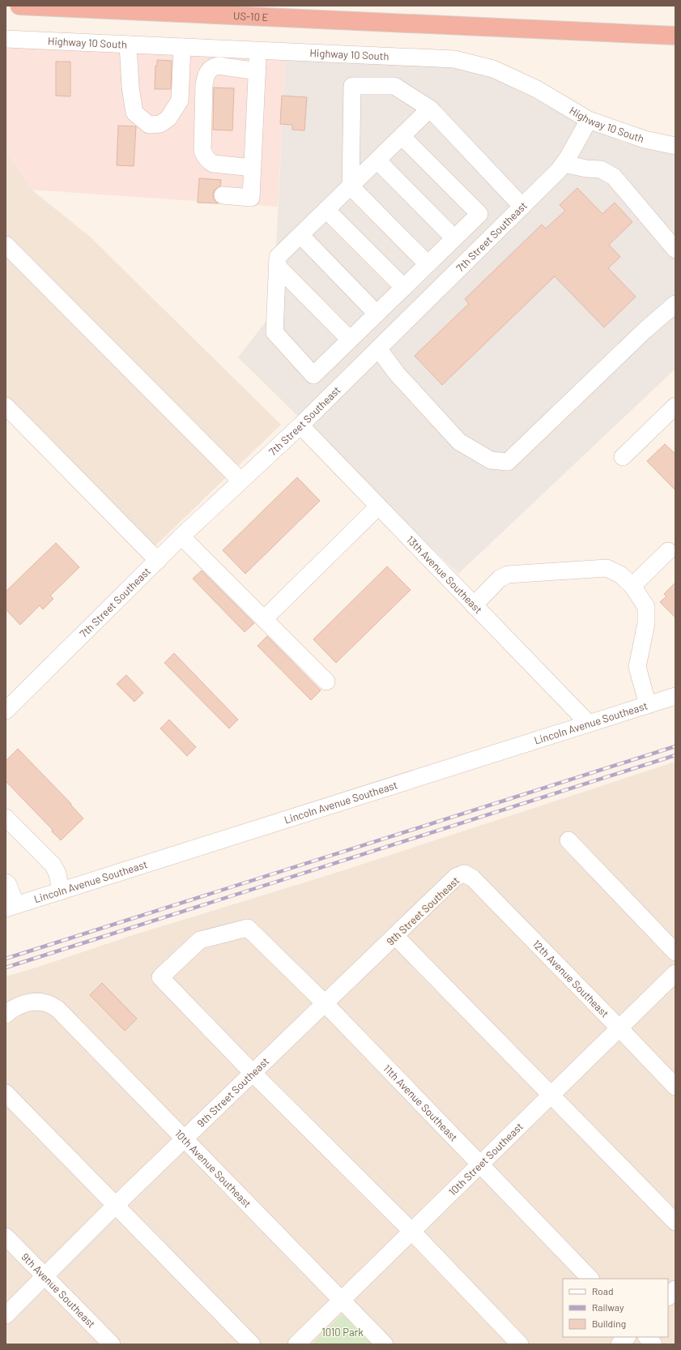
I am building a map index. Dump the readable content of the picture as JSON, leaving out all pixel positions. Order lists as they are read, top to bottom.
{
  "streets": {
    "highway": ["US-10 E"],
    "street": [
      "Highway 10 South",
      "7th Street Southeast",
      "13th Avenue Southeast",
      "Lincoln Avenue Southeast",
      "9th Street Southeast",
      "12th Avenue Southeast",
      "11th Avenue Southeast",
      "10th Street Southeast",
      "10th Avenue Southeast",
      "9th Avenue Southeast"
    ]
  },
  "crossings": [
    ["Highway 10 South", "7th Street Southeast"],
    ["7th Street Southeast", "13th Avenue Southeast"],
    ["13th Avenue Southeast", "Lincoln Avenue Southeast"],
    ["9th Street Southeast", "12th Avenue Southeast"],
    ["9th Street Southeast", "11th Avenue Southeast"],
    ["9th Street Southeast", "10th Avenue Southeast"],
    ["9th Street Southeast", "9th Avenue Southeast"],
    ["12th Avenue Southeast", "10th Street Southeast"],
    ["11th Avenue Southeast", "10th Street Southeast"],
    ["10th Street Southeast", "10th Avenue Southeast"]
  ],
  "parks": ["1010 Park"],
  "legend": ["Road", "Railway", "Building"]
}
